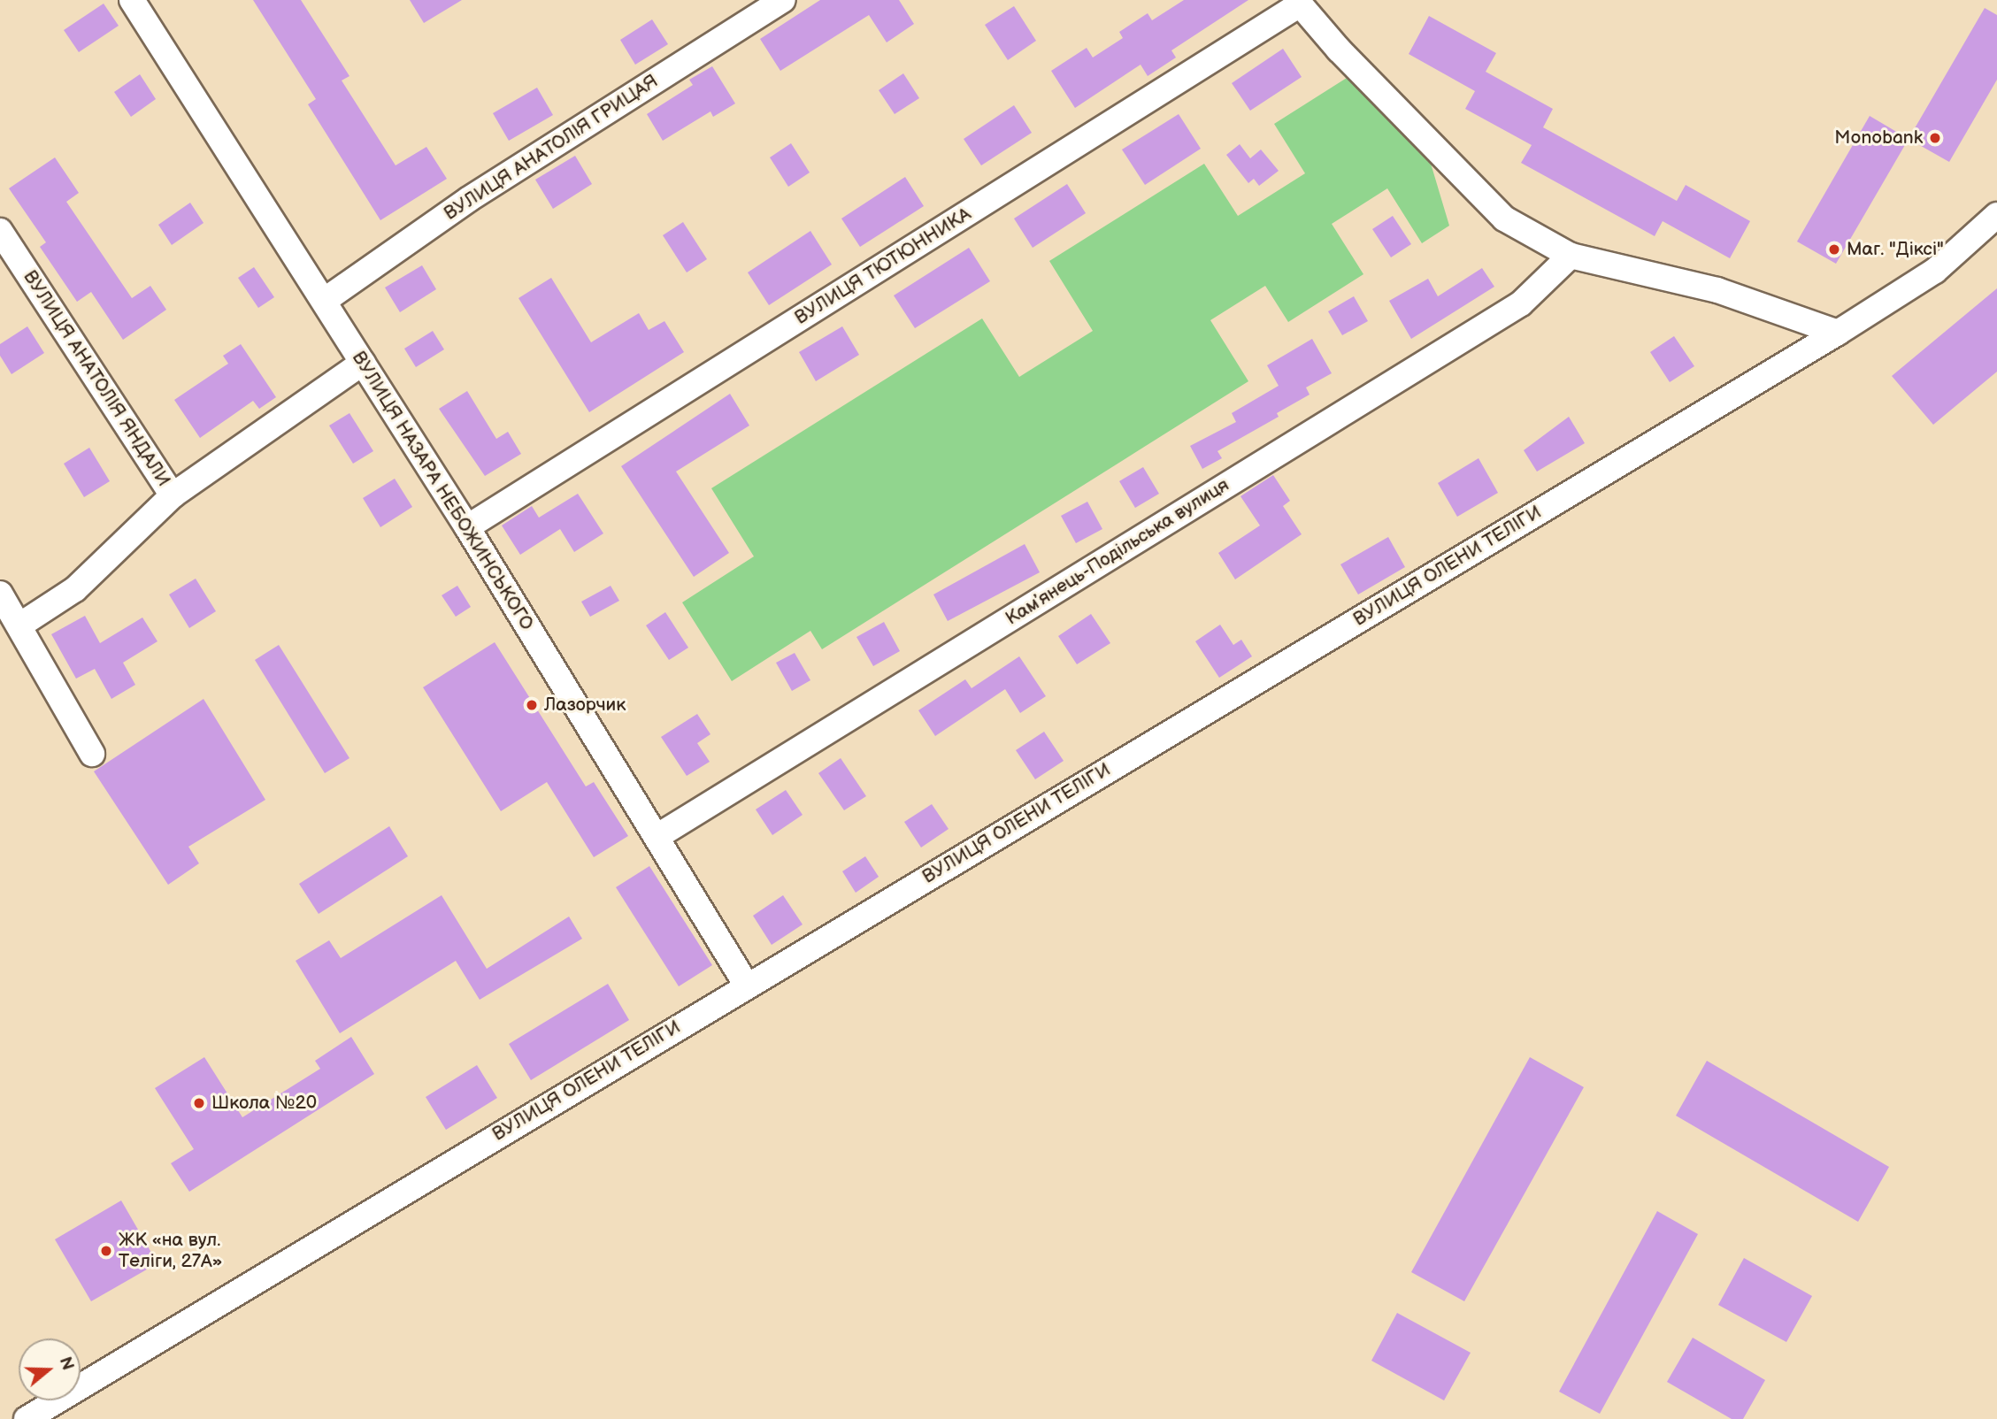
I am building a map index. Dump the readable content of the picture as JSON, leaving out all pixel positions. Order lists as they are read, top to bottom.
{
  "streets": {
    "street": [
      "ВУЛИЦЯ АНАТОЛІЯ ГРИЦАЯ",
      "ВУЛИЦЯ ТЮТЮННИКА",
      "ВУЛИЦЯ АНАТОЛІЯ ЯНДАЛИ",
      "ВУЛИЦЯ НАЗАРА НЕБОЖИНСЬКОГО",
      "Камʼянець-Подільська вулиця",
      "ВУЛИЦЯ ОЛЕНИ ТЕЛІГИ"
    ]
  },
  "crossings": [
    ["ВУЛИЦЯ АНАТОЛІЯ ГРИЦАЯ", "ВУЛИЦЯ НАЗАРА НЕБОЖИНСЬКОГО"],
    ["ВУЛИЦЯ ТЮТЮННИКА", "ВУЛИЦЯ НАЗАРА НЕБОЖИНСЬКОГО"],
    ["ВУЛИЦЯ АНАТОЛІЯ ЯНДАЛИ", "ВУЛИЦЯ НАЗАРА НЕБОЖИНСЬКОГО"],
    ["ВУЛИЦЯ НАЗАРА НЕБОЖИНСЬКОГО", "Камʼянець-Подільська вулиця"],
    ["ВУЛИЦЯ НАЗАРА НЕБОЖИНСЬКОГО", "ВУЛИЦЯ ОЛЕНИ ТЕЛІГИ"]
  ],
  "places": [
    "Monobank",
    "Маг. \"Діксі\"",
    "Лазорчик",
    "Школа №20",
    "ЖК «на вул. Теліги, 27А»"
  ],
  "north": "right"
}
